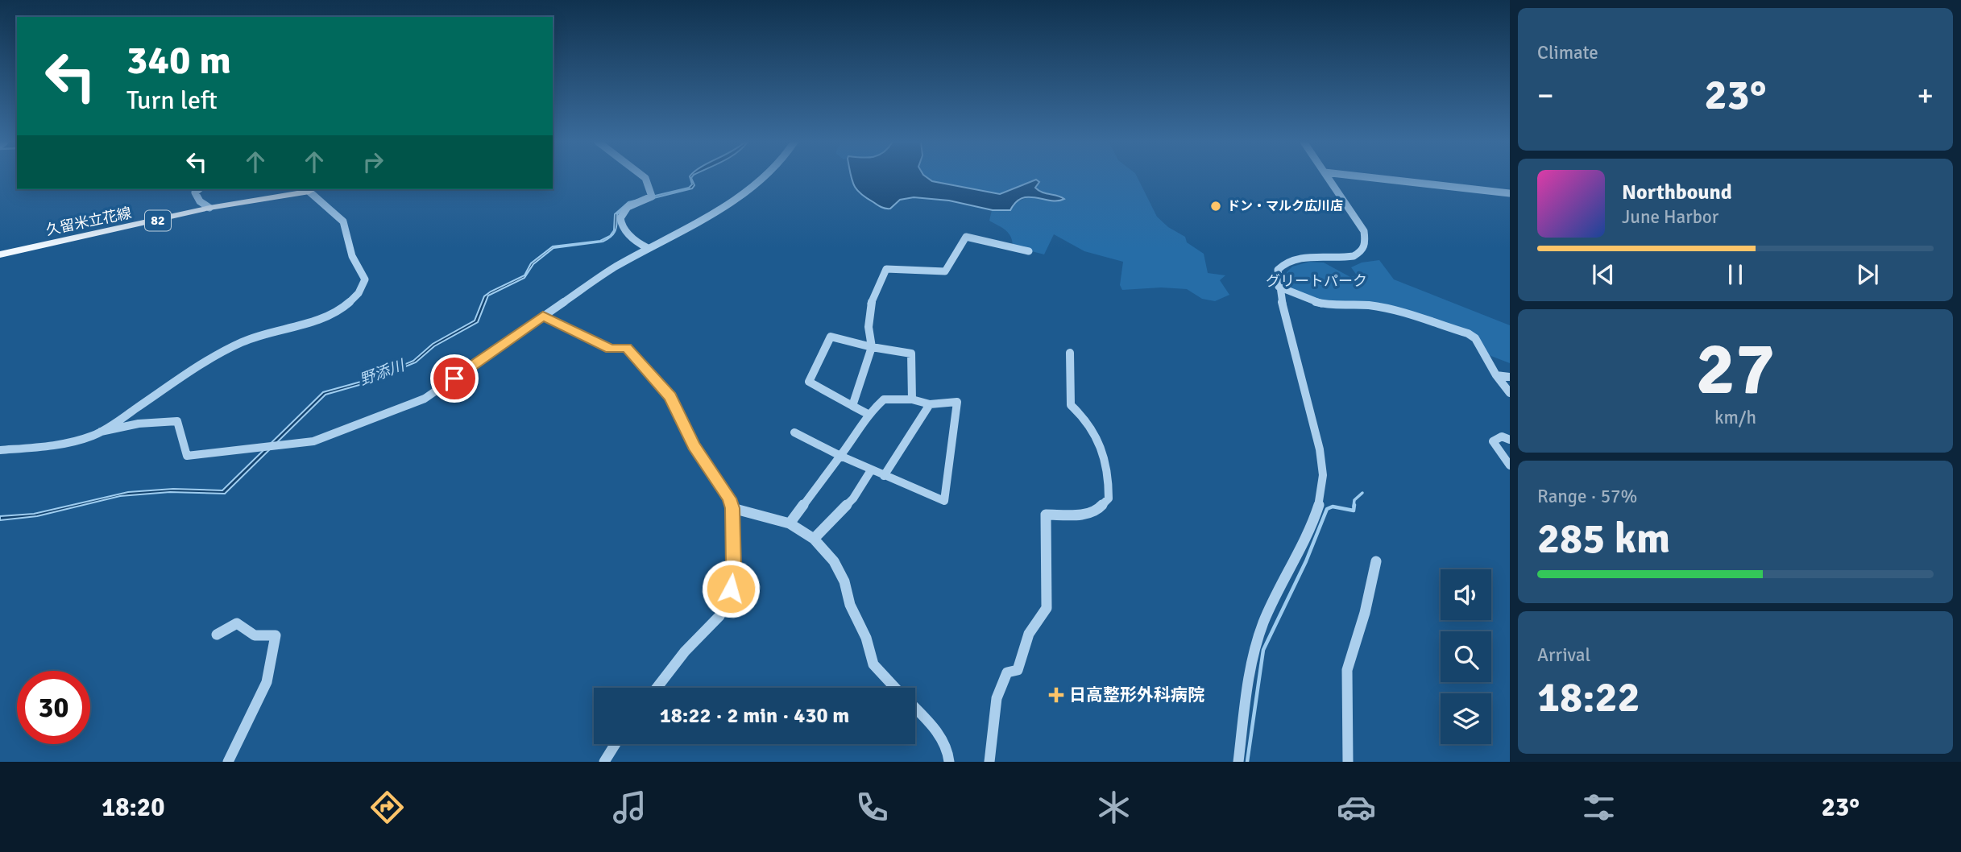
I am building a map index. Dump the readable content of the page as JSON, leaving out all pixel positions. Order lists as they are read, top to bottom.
{
  "streets": {
    "main road": ["82", "久留米立花線"]
  },
  "water": ["野添川"],
  "parks": ["グリートパーク"],
  "places": {
    "other": ["ドン・マルク広川店"],
    "health": ["日高整形外科病院"]
  },
  "page": {
    "tile": [
      "Climate",
      ["27", "km/h"],
      ["Range · 57%", "285 km"],
      ["Arrival", "18:22"]
    ],
    "turn": ["340 m", "Turn left"],
    "heat": ["−", "23°", "+"],
    "song": ["Northbound", "June Harbor"],
    "limit": "30",
    "trip": "18:22 · 2 min · 430 m",
    "tabs": ["18:20", "23°"]
  }
}
